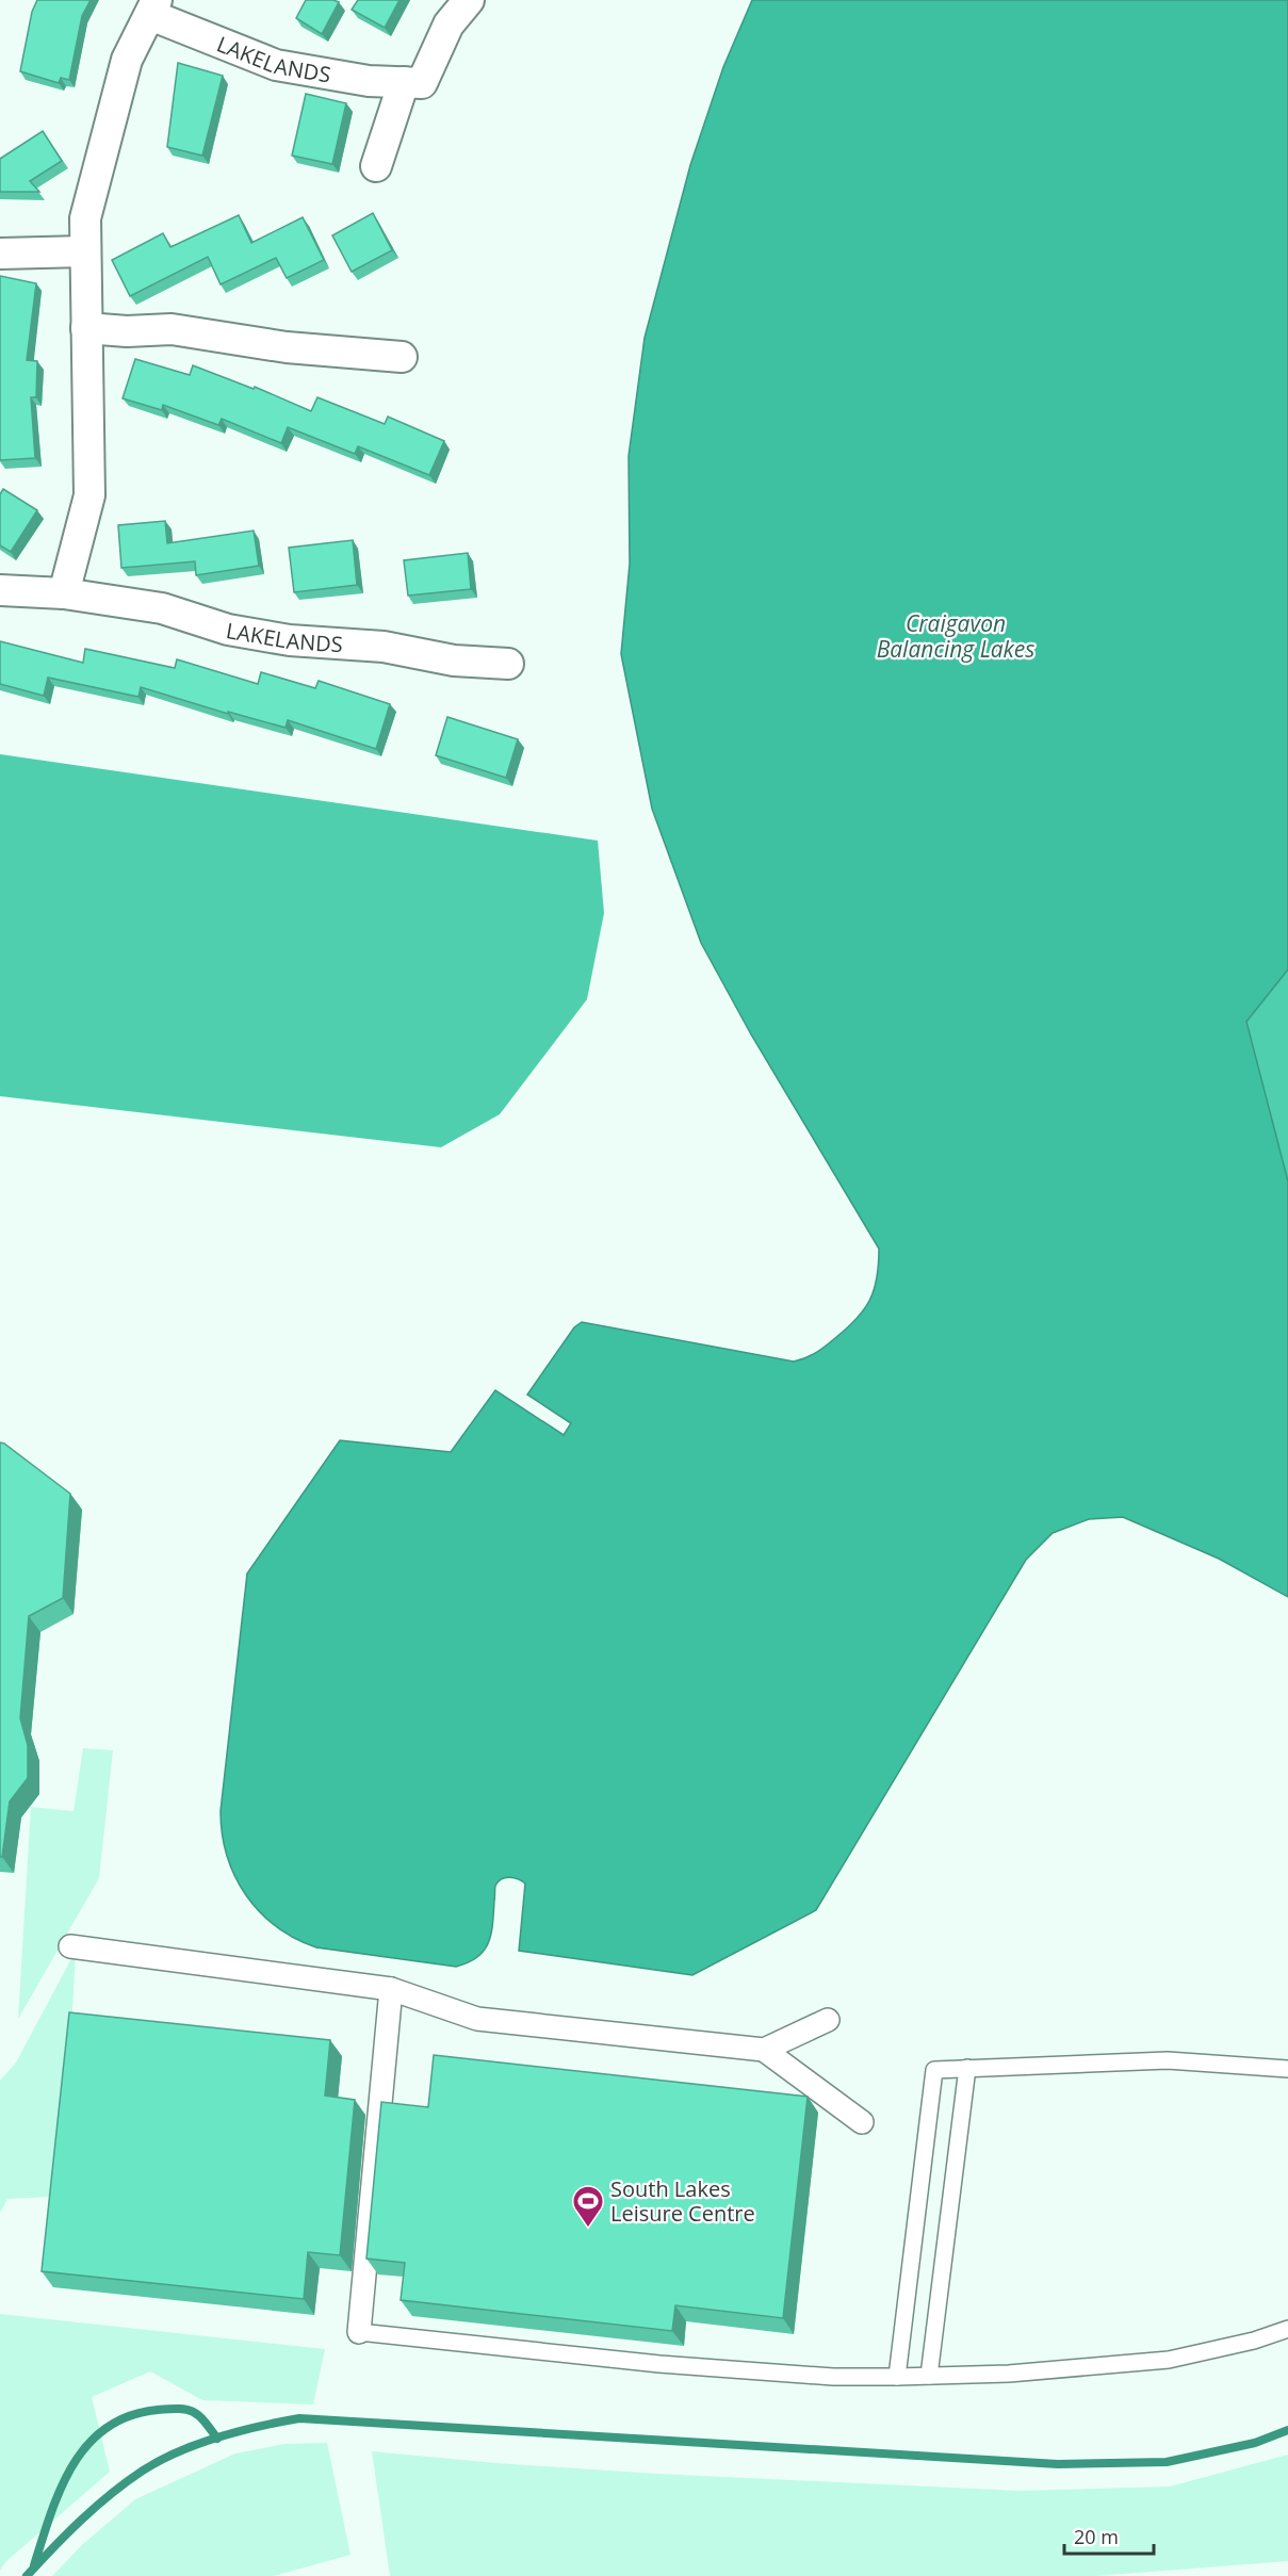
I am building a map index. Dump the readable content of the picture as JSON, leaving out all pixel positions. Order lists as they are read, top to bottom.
{
  "streets": {
    "street": ["LAKELANDS"]
  },
  "water": ["Craigavon Balancing Lakes"],
  "places": {
    "sports": ["South Lakes Leisure Centre"]
  },
  "scale_bar": "20 m"
}
